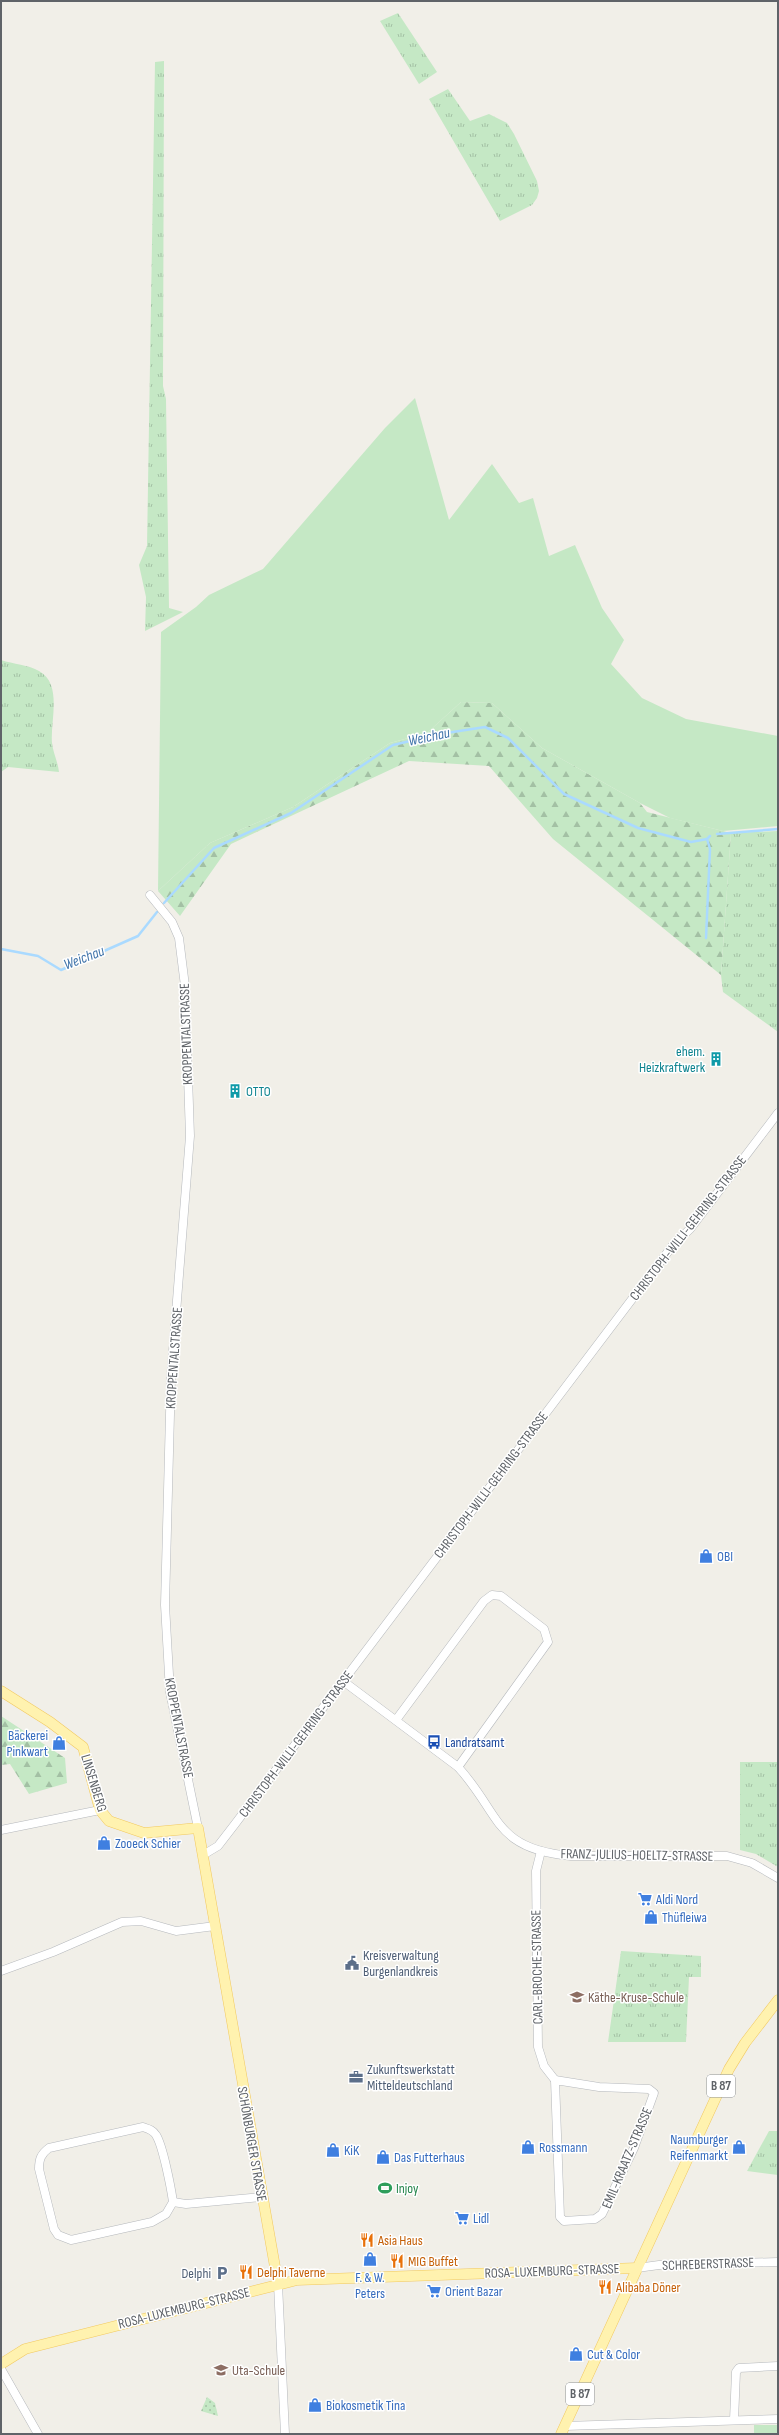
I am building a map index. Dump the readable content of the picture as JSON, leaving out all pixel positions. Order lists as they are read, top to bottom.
{
  "streets": {
    "main road": [
      "LINSENBERG",
      "B 87",
      "SCHÖNBURGER STRASSE",
      "ROSA-LUXEMBURG-STRASSE"
    ],
    "street": [
      "KROPPENTALSTRASSE",
      "CHRISTOPH-WILLI-GEHRING-STRASSE",
      "FRANZ-JULIUS-HOELTZ-STRASSE",
      "CARL-BROCHE-STRASSE",
      "EMIL-KRAATZ-STRASSE",
      "SCHREBERSTRASSE"
    ]
  },
  "crossings": [
    ["KROPPENTALSTRASSE", "LINSENBERG"],
    ["CHRISTOPH-WILLI-GEHRING-STRASSE", "FRANZ-JULIUS-HOELTZ-STRASSE"],
    ["CHRISTOPH-WILLI-GEHRING-STRASSE", "SCHÖNBURGER STRASSE"],
    ["FRANZ-JULIUS-HOELTZ-STRASSE", "CARL-BROCHE-STRASSE"],
    ["CARL-BROCHE-STRASSE", "EMIL-KRAATZ-STRASSE"],
    ["B 87", "SCHREBERSTRASSE"],
    ["B 87", "ROSA-LUXEMBURG-STRASSE"],
    ["SCHÖNBURGER STRASSE", "ROSA-LUXEMBURG-STRASSE"],
    ["SCHREBERSTRASSE", "ROSA-LUXEMBURG-STRASSE"]
  ],
  "water": ["Weichau"],
  "places": {
    "building": ["ehem. Heizkraftwerk", "OTTO"],
    "shop": [
      "OBI",
      "Bäckerei Pinkwart",
      "Zooeck Schier",
      "Thüfleiwa",
      "Rossmann",
      "Naumburger Reifenmarkt",
      "KiK",
      "Das Futterhaus",
      "F. & W. Peters",
      "Cut & Color",
      "Biokosmetik Tina"
    ],
    "bus stop": ["Landratsamt"],
    "supermarket": ["Aldi Nord", "Lidl", "Orient Bazar"],
    "public building": ["Kreisverwaltung Burgenlandkreis"],
    "school or university": ["Käthe-Kruse-Schule", "Uta-Schule"],
    "office": ["Zukunftswerkstatt Mitteldeutschland"],
    "sports": ["Injoy"],
    "restaurant": [
      "Asia Haus",
      "MIG Buffet",
      "Delphi Taverne",
      "Alibaba Döner"
    ],
    "parking": ["Delphi"]
  }
}
